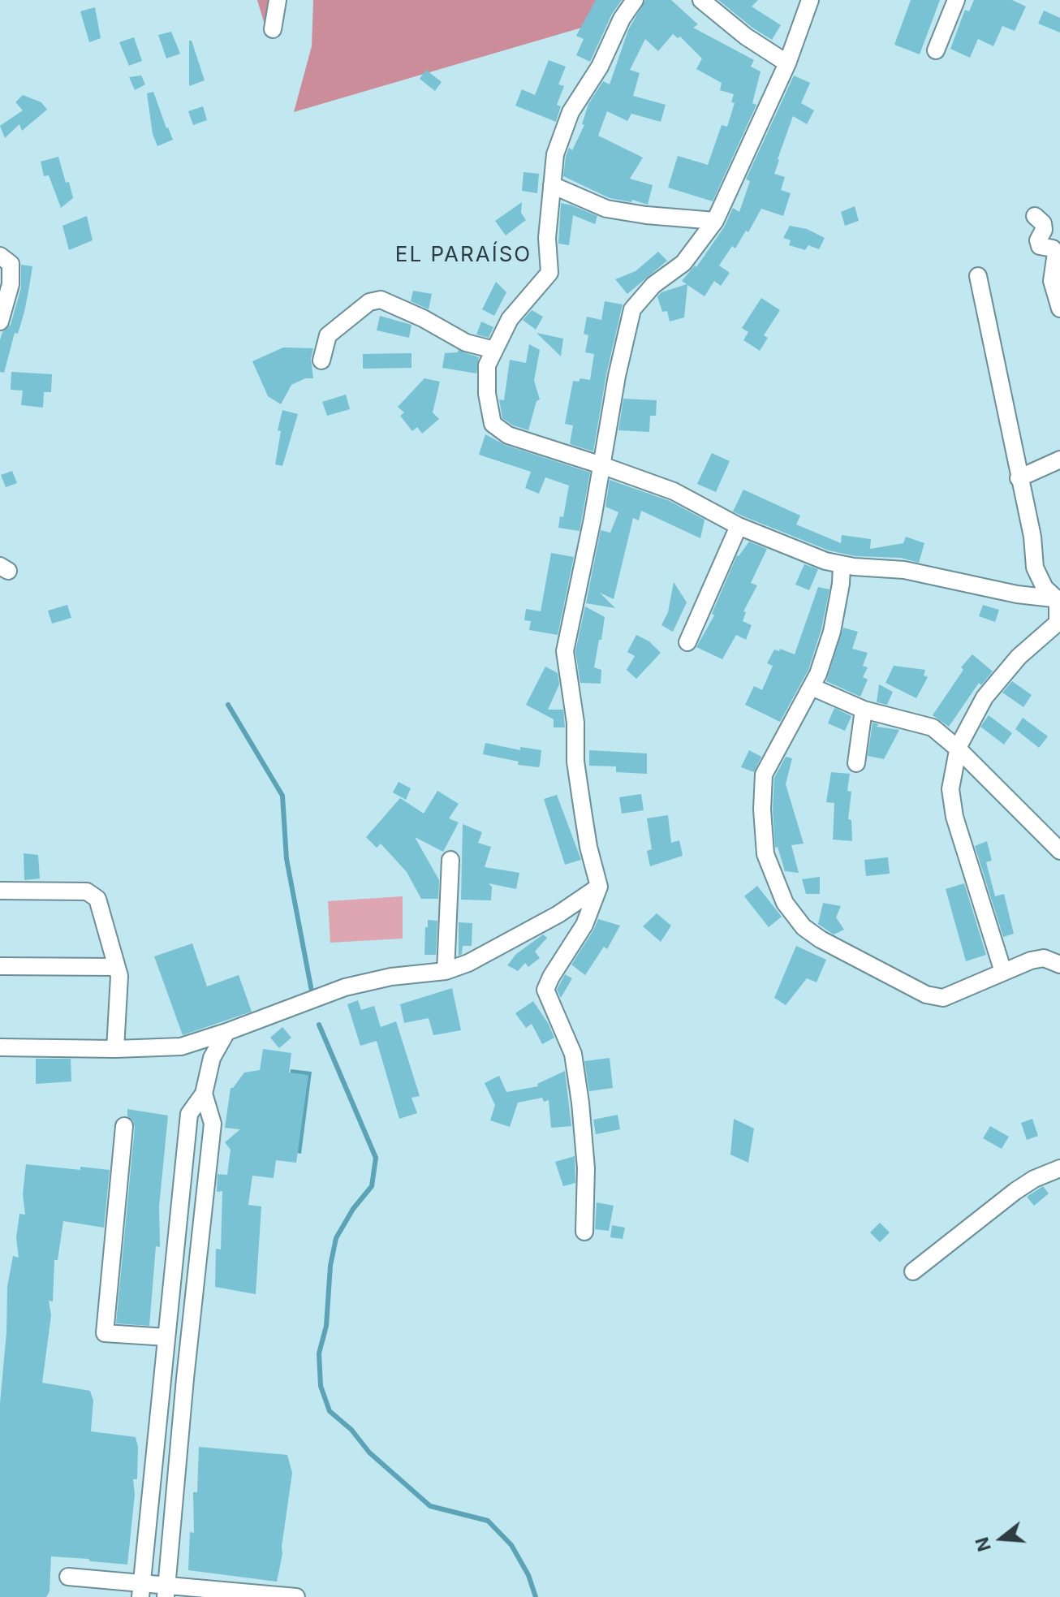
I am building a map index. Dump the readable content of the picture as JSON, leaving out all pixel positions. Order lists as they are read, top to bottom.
{
  "districts": ["EL PARAÍSO"],
  "north": "left"
}
